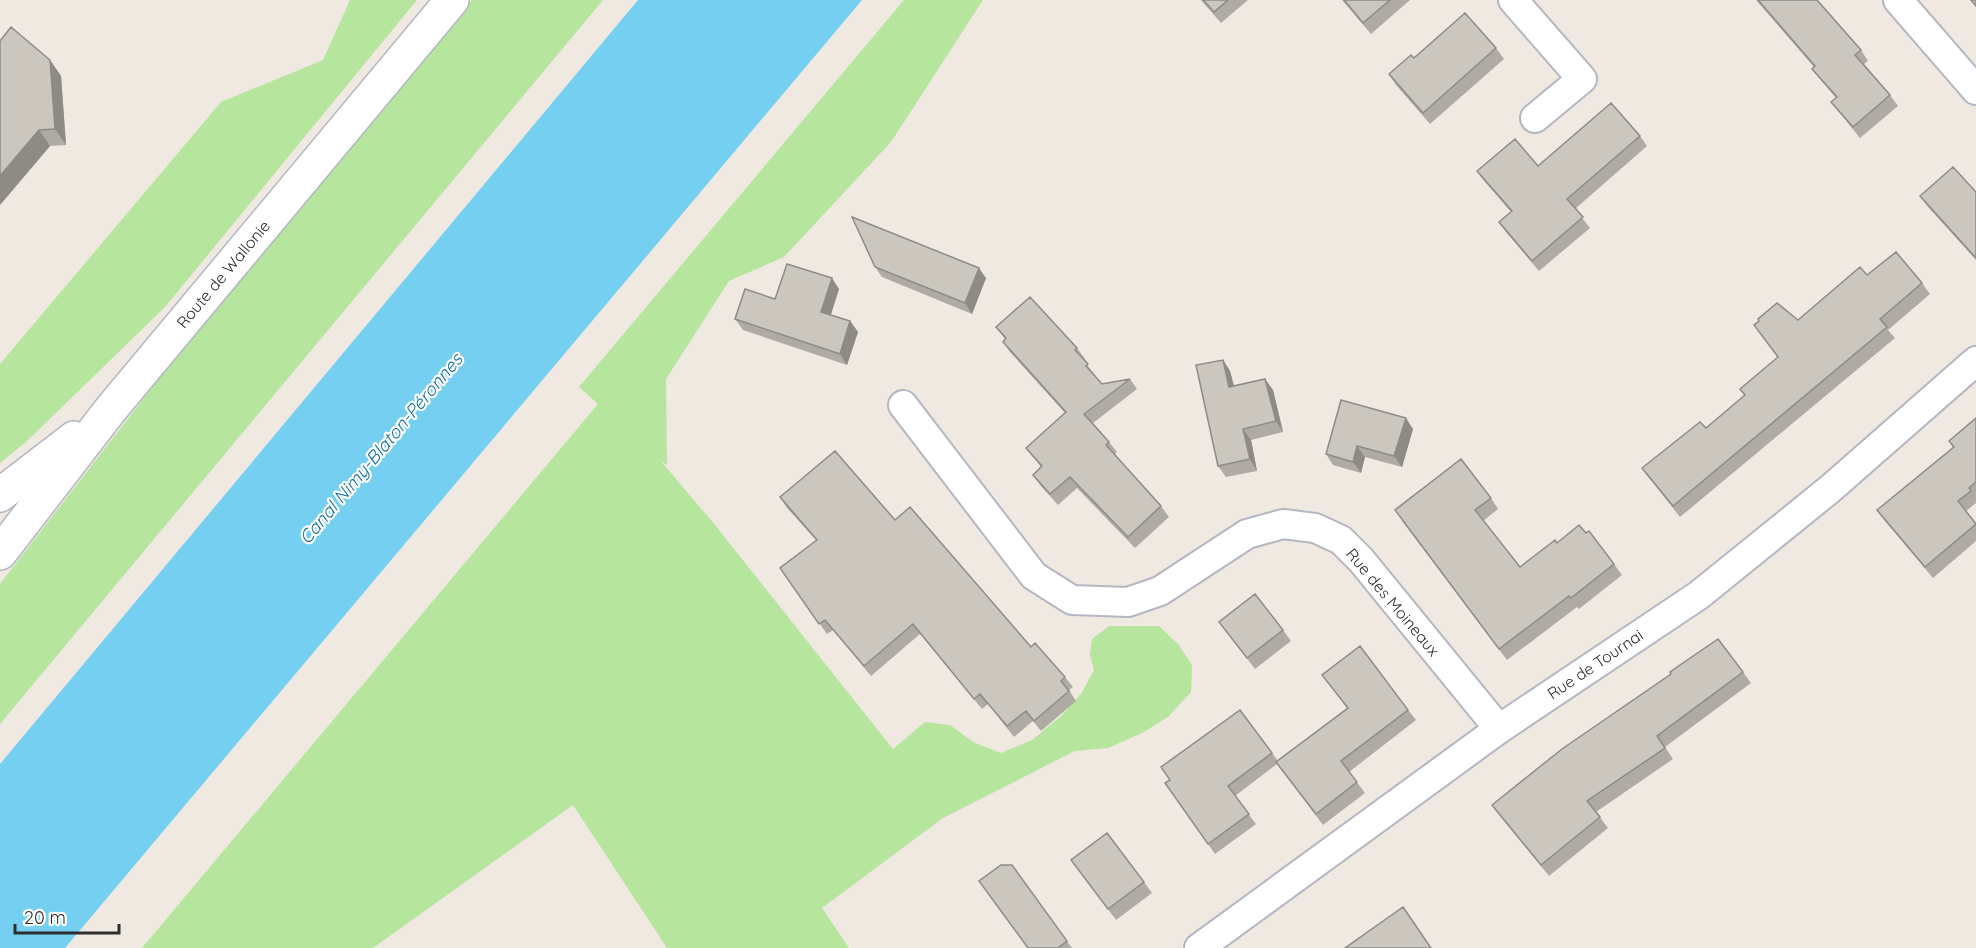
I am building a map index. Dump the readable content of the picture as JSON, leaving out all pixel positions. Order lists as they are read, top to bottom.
{
  "streets": {
    "main road": ["Route de Wallonie"],
    "street": ["Rue des Moineaux", "Rue de Tournai"]
  },
  "crossings": [
    ["Rue des Moineaux", "Rue de Tournai"]
  ],
  "water": ["Canal Nimy-Blaton-Péronnes"],
  "scale_bar": "20 m"
}
